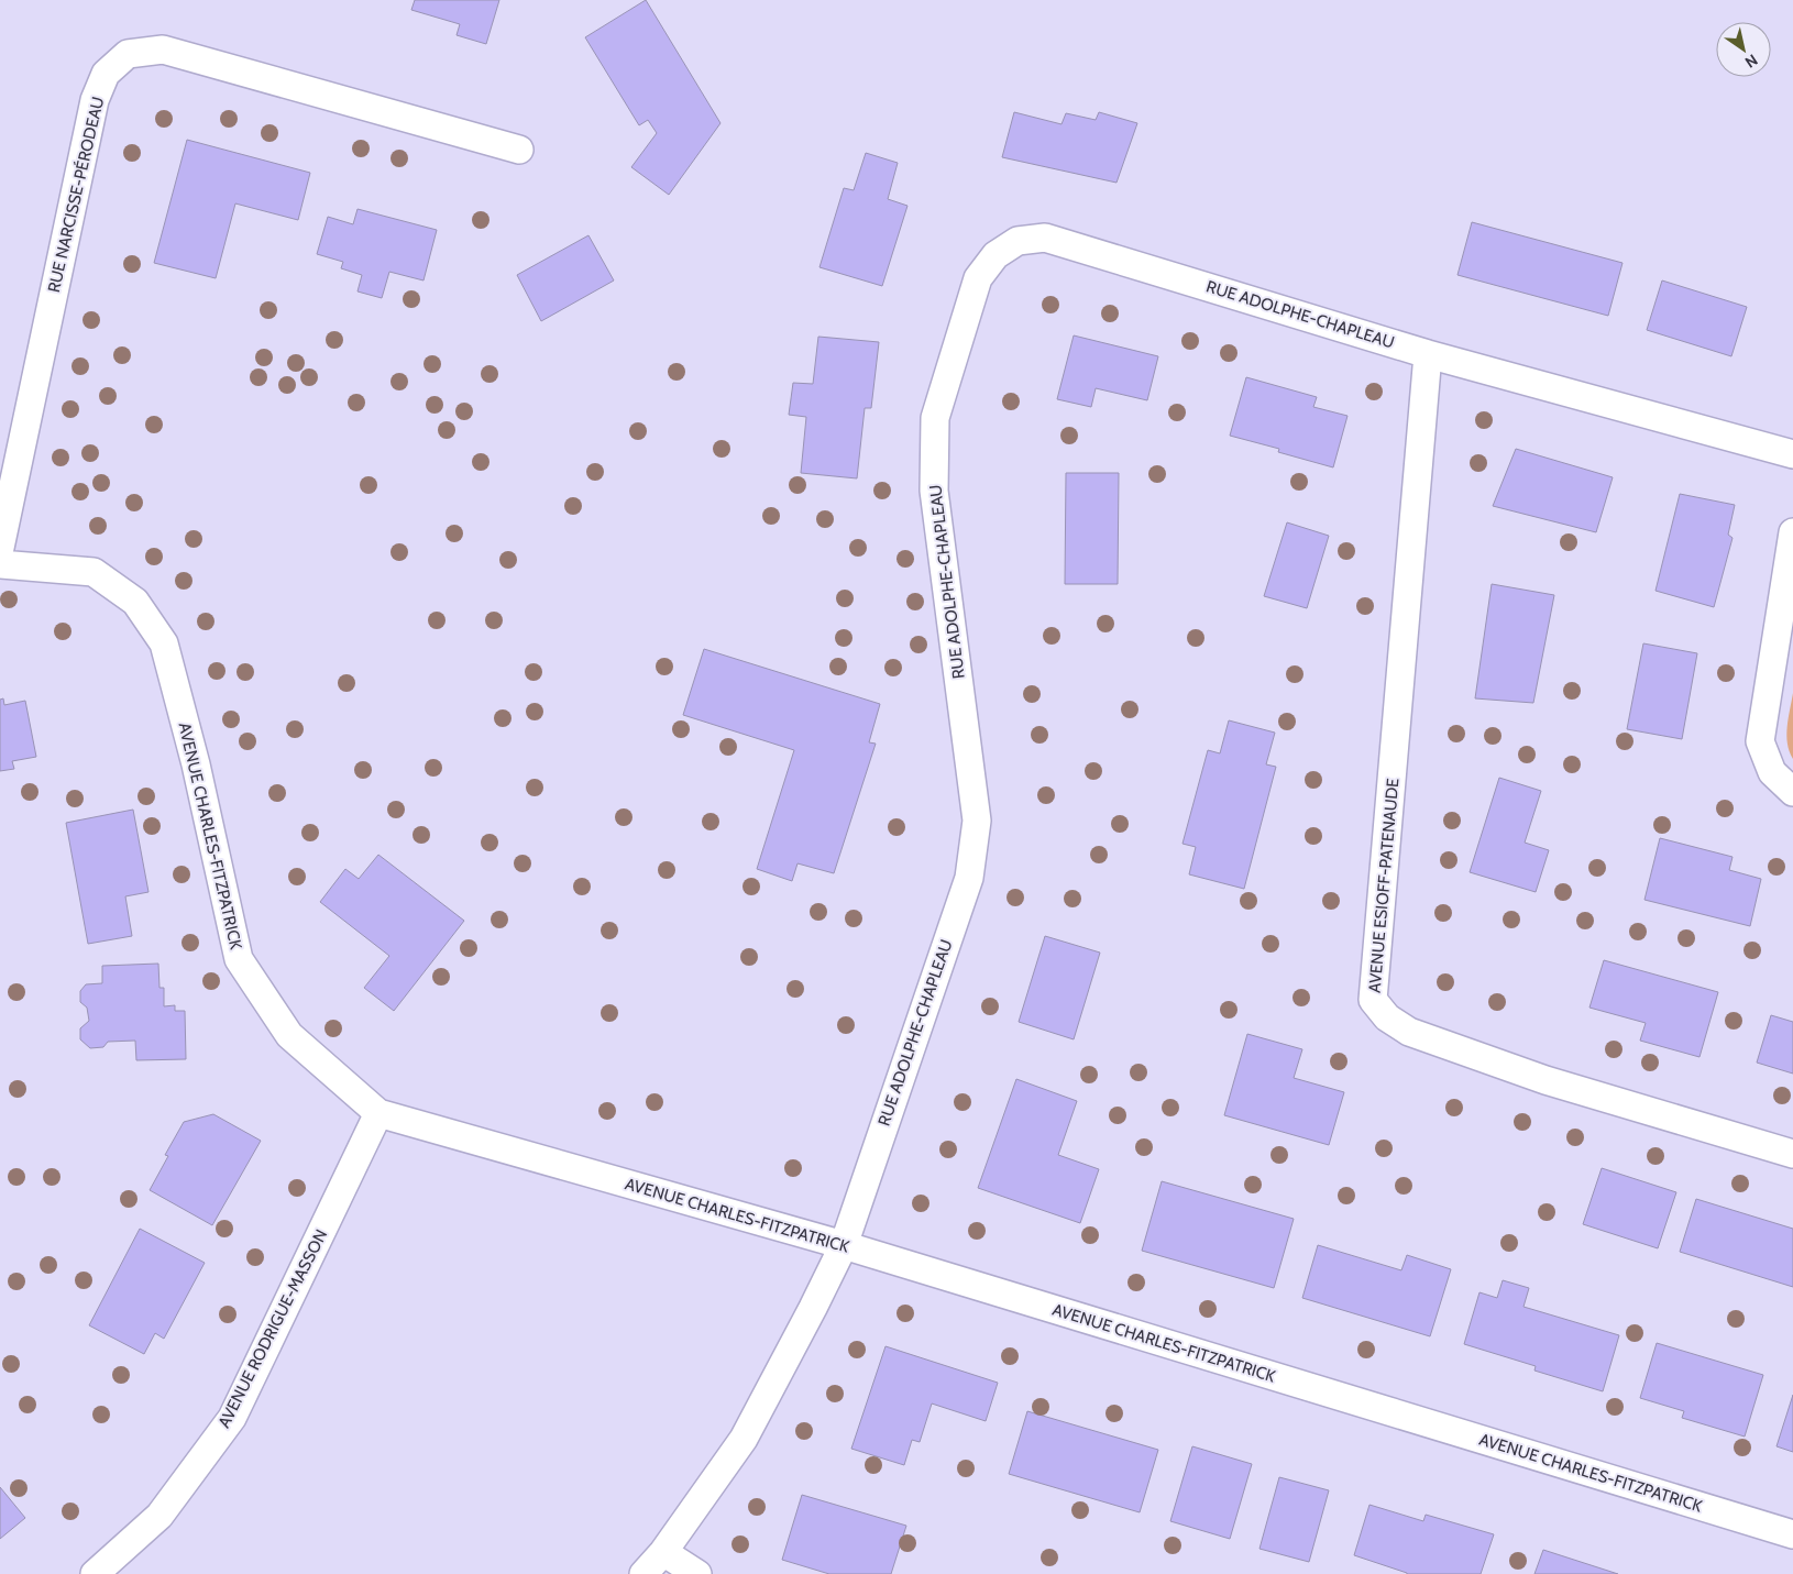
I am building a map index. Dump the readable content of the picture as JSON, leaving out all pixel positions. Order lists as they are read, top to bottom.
{
  "streets": {
    "street": [
      "RUE NARCISSE-PÉRODEAU",
      "RUE ADOLPHE-CHAPLEAU",
      "AVENUE CHARLES-FITZPATRICK",
      "AVENUE ESIOFF-PATENAUDE",
      "AVENUE RODRIGUE-MASSON"
    ]
  },
  "crossings": [
    ["RUE ADOLPHE-CHAPLEAU", "AVENUE CHARLES-FITZPATRICK"],
    ["RUE ADOLPHE-CHAPLEAU", "AVENUE ESIOFF-PATENAUDE"],
    ["AVENUE CHARLES-FITZPATRICK", "AVENUE RODRIGUE-MASSON"]
  ],
  "north": "bottom right"
}
